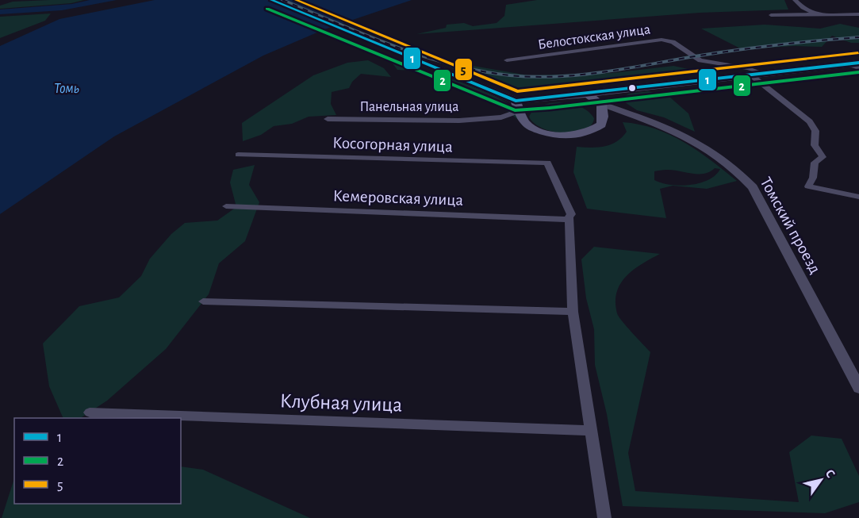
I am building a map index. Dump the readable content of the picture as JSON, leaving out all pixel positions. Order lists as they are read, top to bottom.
{
  "streets": {
    "street": [
      "Белостокская улица",
      "Панельная улица",
      "Косогорная улица",
      "Кемеровская улица",
      "Томский проезд",
      "Клубная улица"
    ]
  },
  "crossings": [
    ["Косогорная улица", "Кемеровская улица"]
  ],
  "water": ["Томь"],
  "lines": ["transit line 1", "transit line 5", "transit line 2"],
  "legend": ["1", "2", "5"],
  "north": "top right"
}
